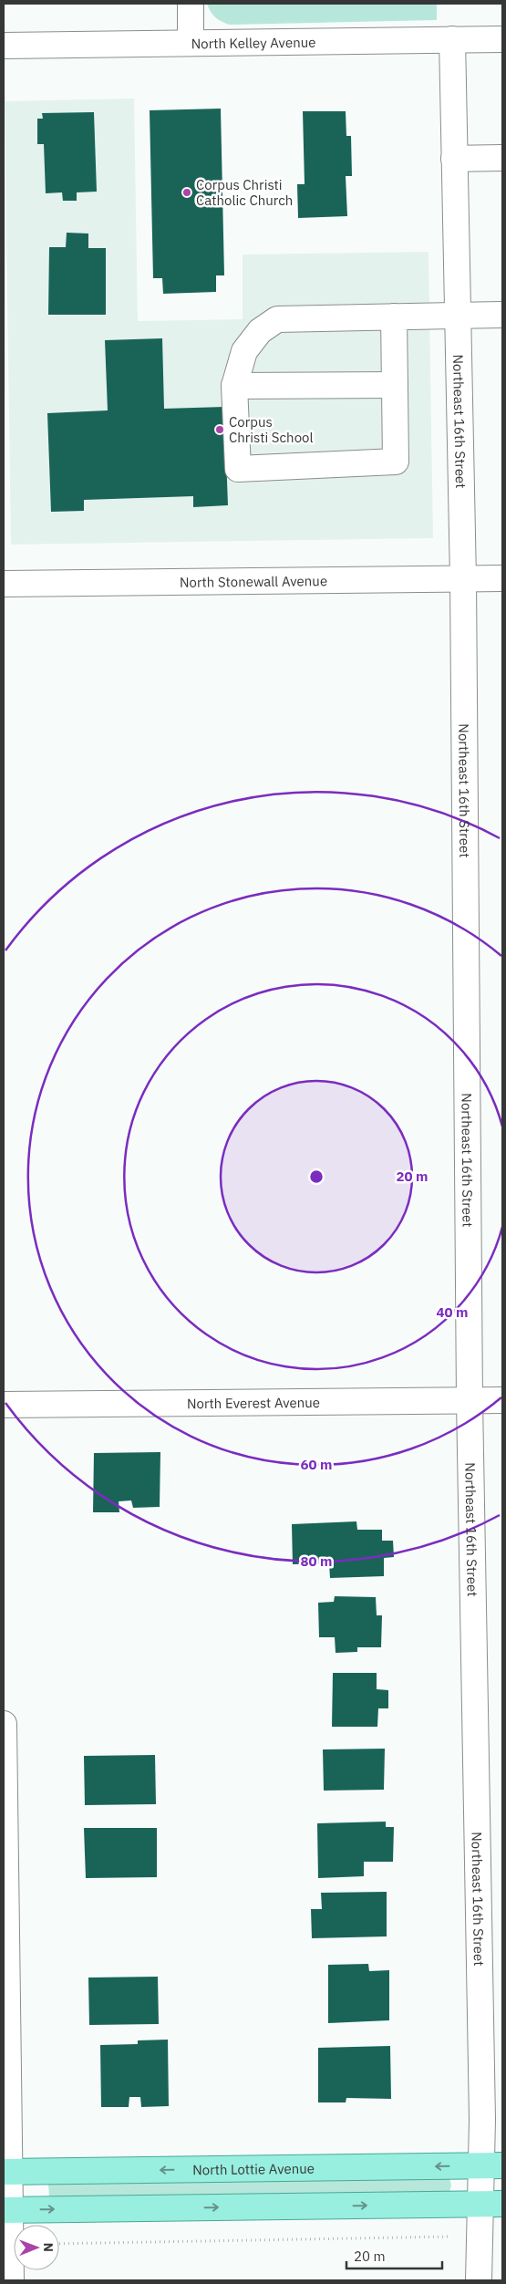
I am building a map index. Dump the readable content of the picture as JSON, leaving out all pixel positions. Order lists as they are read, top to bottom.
{
  "streets": {
    "main road": ["North Lottie Avenue"],
    "street": [
      "North Kelley Avenue",
      "Northeast 16th Street",
      "North Stonewall Avenue",
      "North Everest Avenue"
    ]
  },
  "crossings": [
    ["North Kelley Avenue", "Northeast 16th Street"],
    ["Northeast 16th Street", "North Stonewall Avenue"],
    ["Northeast 16th Street", "North Everest Avenue"],
    ["Northeast 16th Street", "North Lottie Avenue"]
  ],
  "places": ["Corpus Christi Catholic Church", "Corpus Christi School"],
  "scale_bar": "20 m",
  "north": "right",
  "rings": [
    "20 m",
    "40 m",
    "60 m",
    "80 m"
  ]
}
